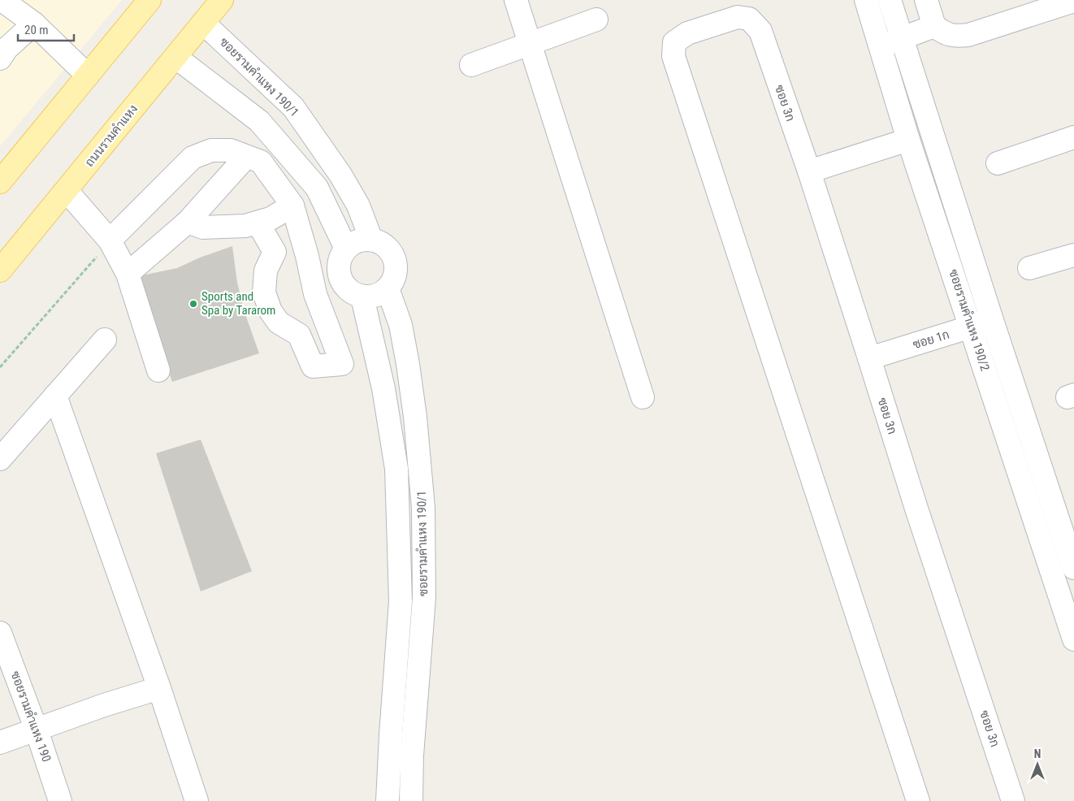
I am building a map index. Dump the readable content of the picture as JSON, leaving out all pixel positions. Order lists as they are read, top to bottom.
{
  "streets": {
    "main road": ["ถนนรามคำแหง"],
    "street": [
      "ซอยรามคำแหง 190/1",
      "ซอย 3ก",
      "ซอยรามคำแหง 190/2",
      "ซอย 1ก",
      "ซอยรามคำแหง 190"
    ]
  },
  "crossings": [
    ["ซอยรามคำแหง 190/1", "ถนนรามคำแหง"],
    ["ซอย 3ก", "ซอย 1ก"],
    ["ซอยรามคำแหง 190/2", "ซอย 1ก"]
  ],
  "places": ["Sports and Spa by Tararom"],
  "scale_bar": "20 m",
  "north": "top"
}
